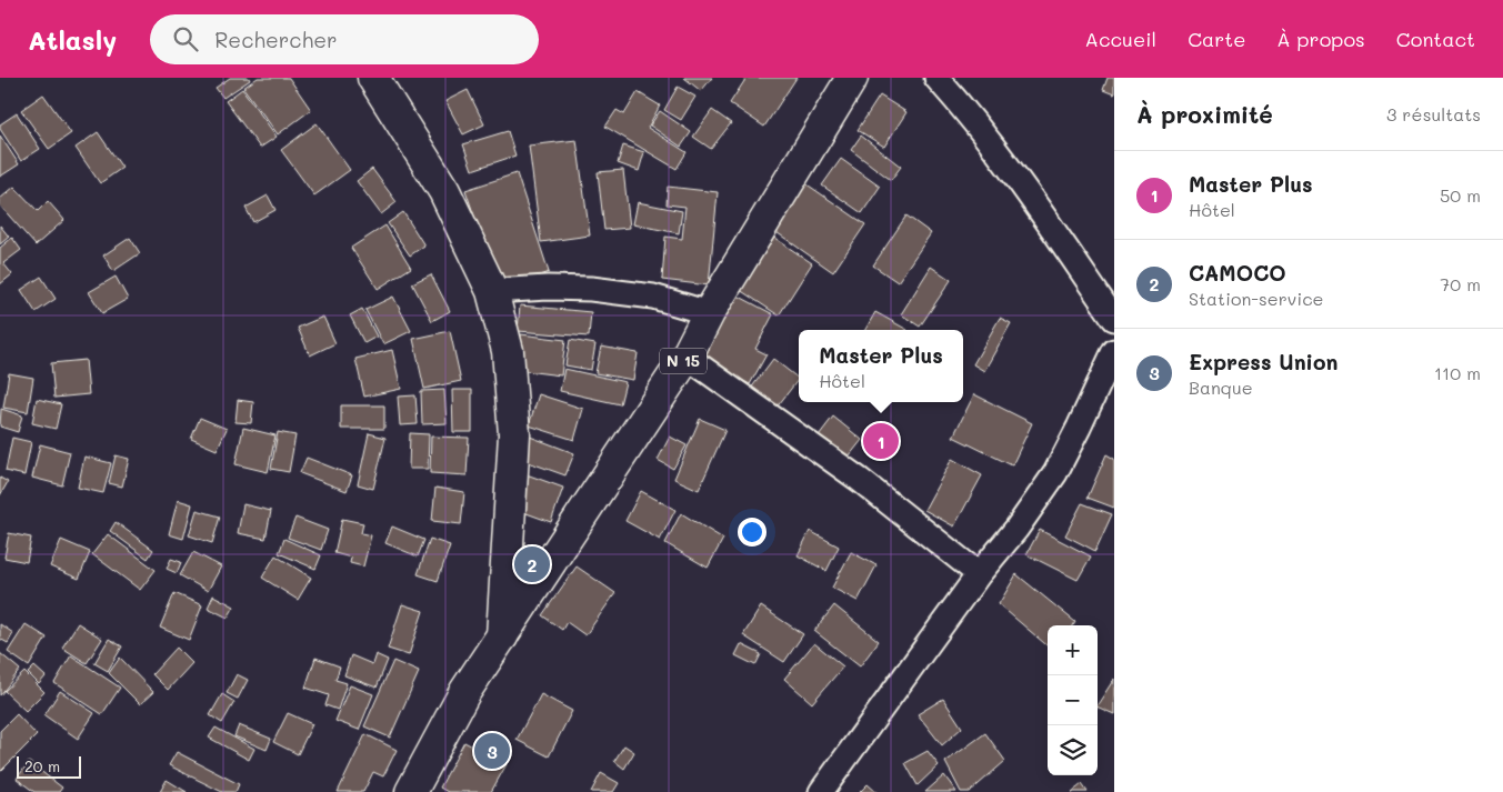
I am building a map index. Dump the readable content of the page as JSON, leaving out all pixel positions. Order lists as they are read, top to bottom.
{
  "streets": {
    "main road": ["N 15"]
  },
  "scale_bar": "20 m",
  "page": {
    "header": "Atlasly",
    "search": "Rechercher",
    "nav": [
      "Accueil",
      "Carte",
      "À propos",
      "Contact"
    ],
    "heading": ["À proximité", "3 résultats"],
    "list": [
      {
        "mark": "1",
        "name": "Master Plus",
        "note": "Hôtel",
        "value": "50 m"
      },
      {
        "mark": "2",
        "name": "CAMOCO",
        "note": "Station-service",
        "value": "70 m"
      },
      {
        "mark": "3",
        "name": "Express Union",
        "note": "Banque",
        "value": "110 m"
      }
    ],
    "popup": ["Master Plus", "Hôtel"],
    "pins": ["1", "2", "3"],
    "map_buttons": ["+", "−"],
    "scale": "20 m"
  }
}
